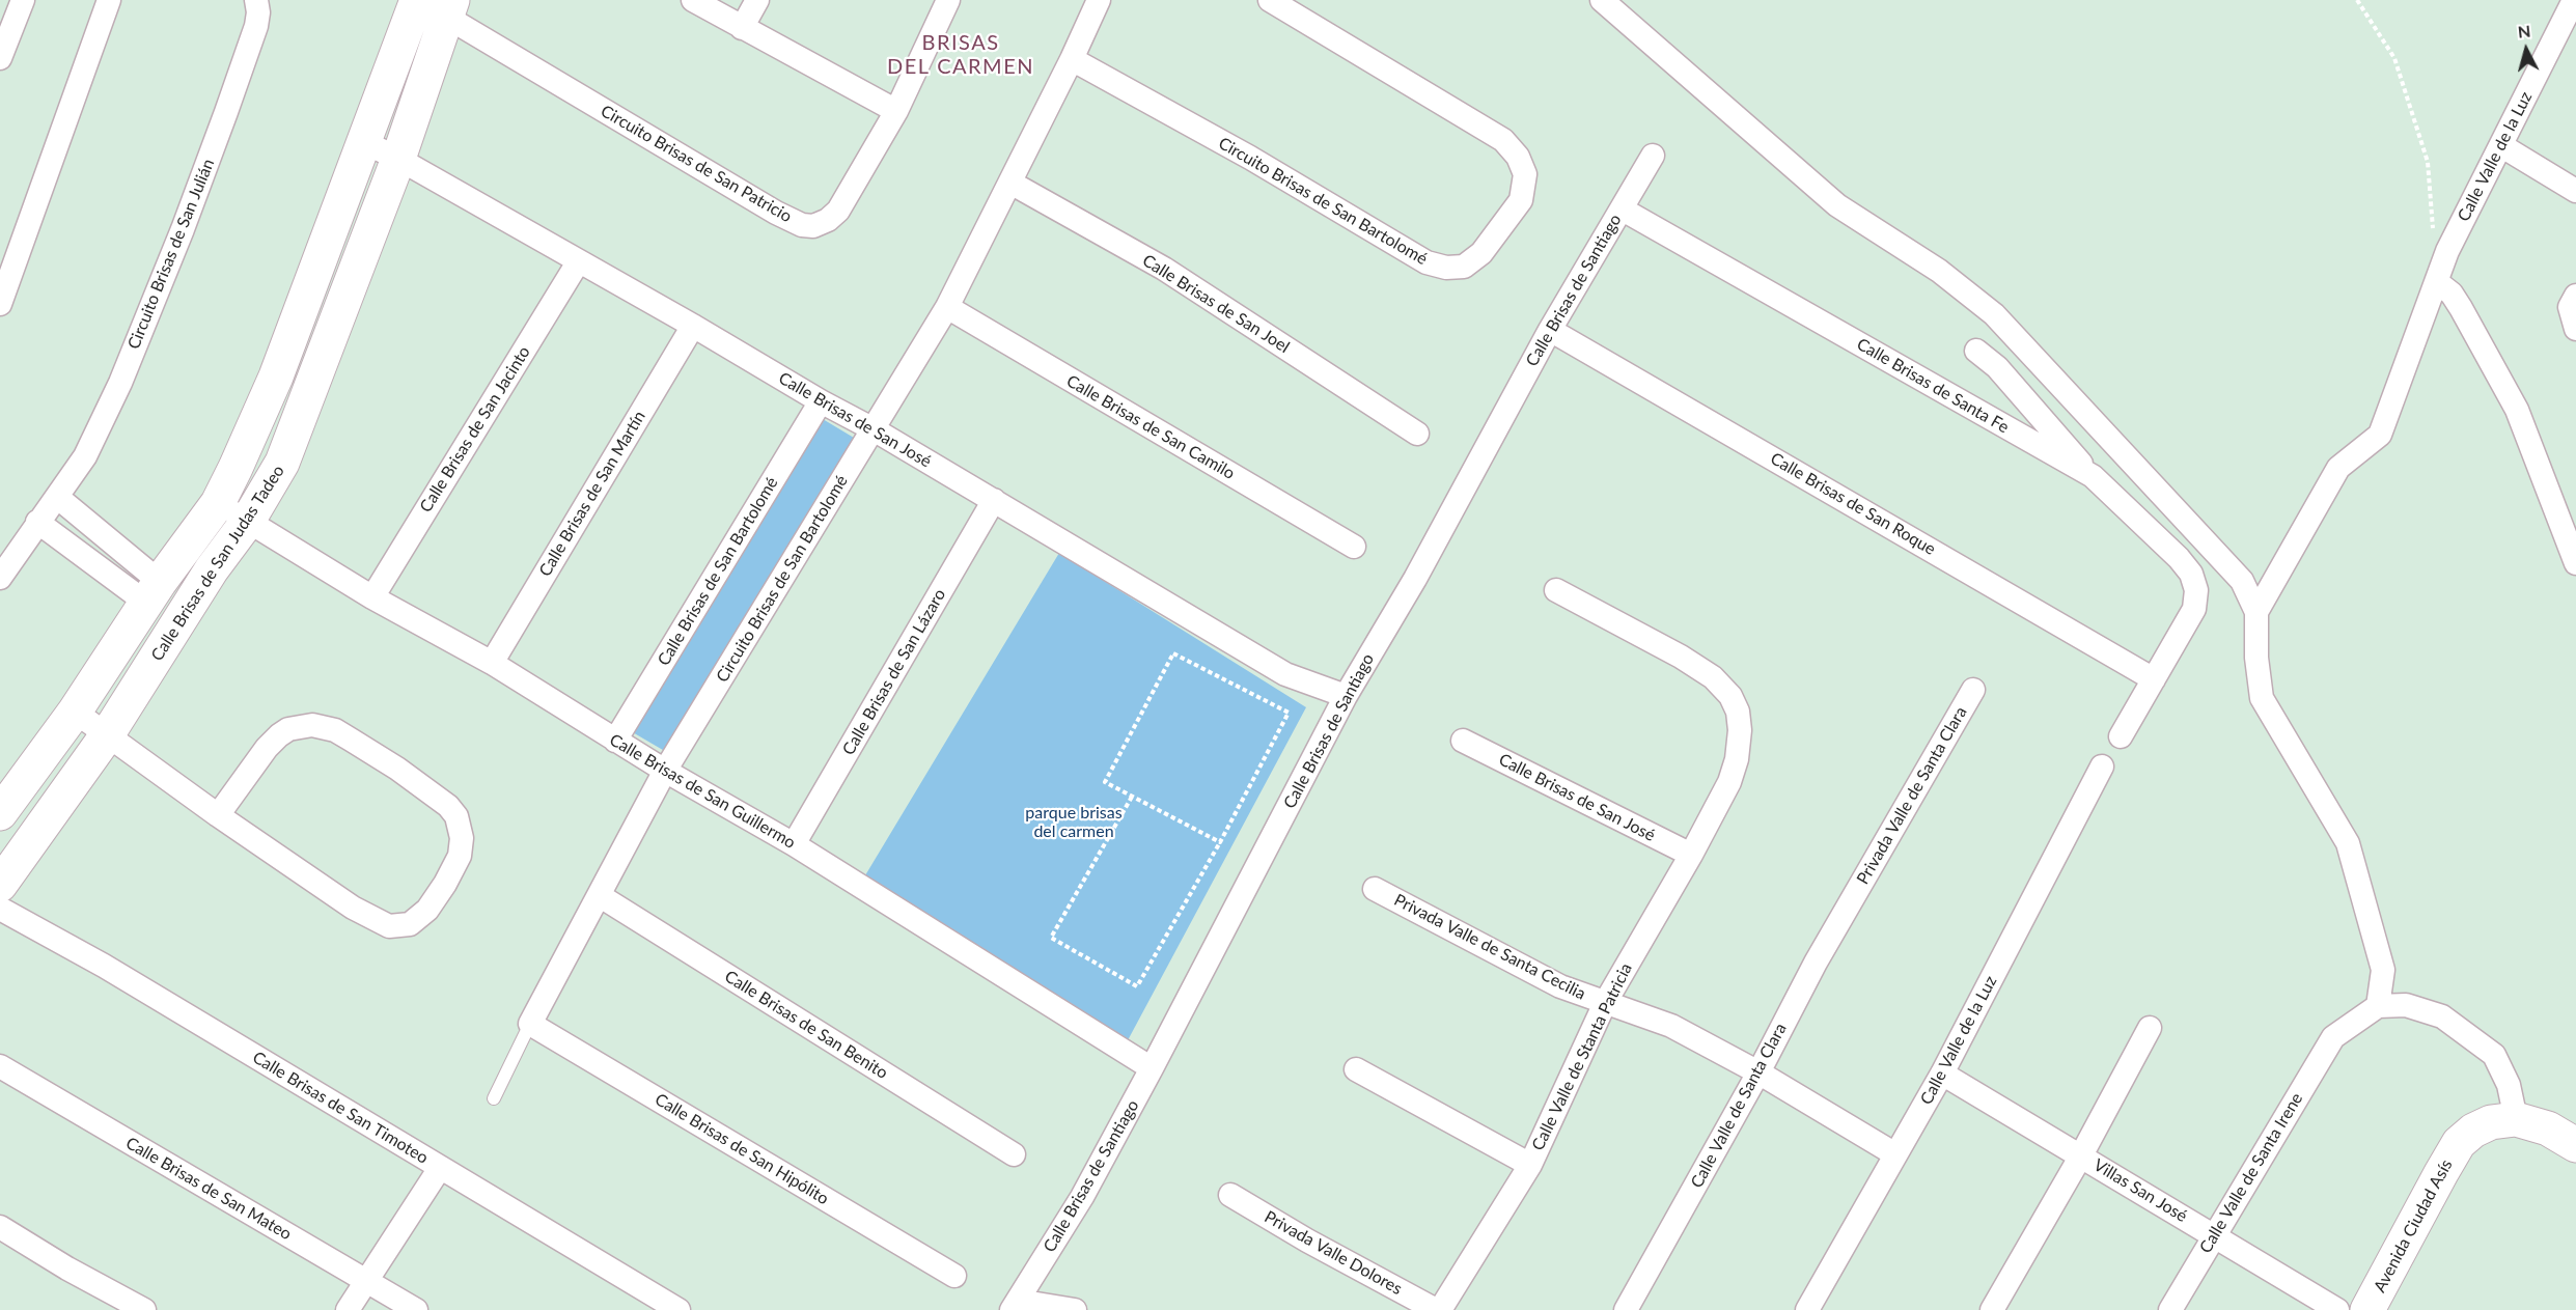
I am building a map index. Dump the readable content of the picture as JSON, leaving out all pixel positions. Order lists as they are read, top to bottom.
{
  "streets": {
    "street": [
      "Calle Valle de la Luz",
      "Circuito Brisas de San Patricio",
      "Circuito Brisas de San Bartolomé",
      "Circuito Brisas de San Julián",
      "Calle Brisas de Santiago",
      "Calle Brisas de San Joel",
      "Calle Brisas de Santa Fe",
      "Calle Brisas de San José",
      "Calle Brisas de San Camilo",
      "Calle Brisas de San Jacinto",
      "Calle Brisas de San Martín",
      "Calle Brisas de San Roque",
      "Calle Brisas de San Judas Tadeo",
      "Calle Brisas de San Bartolomé",
      "Calle Brisas de San Lázaro",
      "Calle Brisas de San Guillermo",
      "Privada Valle de Santa Clara",
      "Privada Valle de Santa Cecilia",
      "Calle Brisas de San Benito",
      "Calle Valle de Stanta Patricia",
      "Calle Valle de Santa Clara",
      "Calle Brisas de San Timoteo",
      "Calle Brisas de San Hipólito",
      "Calle Valle de Santa Irene",
      "Calle Brisas de San Mateo",
      "Villas San José",
      "Avenida Ciudad Asís",
      "Privada Valle Dolores"
    ]
  },
  "crossings": [
    ["Calle Valle de la Luz", "Privada Valle de Santa Cecilia"],
    ["Calle Valle de la Luz", "Villas San José"],
    ["Circuito Brisas de San Patricio", "Calle Brisas de San Judas Tadeo"],
    ["Circuito Brisas de San Bartolomé", "Calle Brisas de San Joel"],
    ["Circuito Brisas de San Bartolomé", "Calle Brisas de San José"],
    ["Circuito Brisas de San Bartolomé", "Calle Brisas de San Camilo"],
    ["Circuito Brisas de San Bartolomé", "Calle Brisas de San Guillermo"],
    ["Circuito Brisas de San Bartolomé", "Calle Brisas de San Benito"],
    ["Circuito Brisas de San Bartolomé", "Calle Brisas de San Hipólito"],
    ["Calle Brisas de Santiago", "Calle Brisas de Santa Fe"],
    ["Calle Brisas de Santiago", "Calle Brisas de San José"],
    ["Calle Brisas de Santiago", "Calle Brisas de San Roque"],
    ["Calle Brisas de Santiago", "Calle Brisas de San Guillermo"],
    ["Calle Brisas de Santa Fe", "Calle Brisas de San Roque"],
    ["Calle Brisas de San José", "Calle Brisas de San Jacinto"],
    ["Calle Brisas de San José", "Calle Brisas de San Martín"],
    ["Calle Brisas de San José", "Calle Brisas de San Judas Tadeo"],
    ["Calle Brisas de San José", "Calle Brisas de San Bartolomé"],
    ["Calle Brisas de San José", "Calle Brisas de San Lázaro"],
    ["Calle Brisas de San José", "Calle Valle de Stanta Patricia"],
    ["Calle Brisas de San Jacinto", "Calle Brisas de San Guillermo"],
    ["Calle Brisas de San Martín", "Calle Brisas de San Guillermo"],
    ["Calle Brisas de San Judas Tadeo", "Calle Brisas de San Guillermo"],
    ["Calle Brisas de San Bartolomé", "Calle Brisas de San Guillermo"],
    ["Calle Brisas de San Lázaro", "Calle Brisas de San Guillermo"],
    ["Privada Valle de Santa Clara", "Calle Valle de Santa Clara"],
    ["Privada Valle de Santa Cecilia", "Calle Valle de Stanta Patricia"],
    ["Privada Valle de Santa Cecilia", "Calle Valle de Santa Clara"],
    ["Calle Valle de Stanta Patricia", "Privada Valle Dolores"],
    ["Calle Valle de Santa Irene", "Villas San José"]
  ],
  "districts": ["BRISAS DEL CARMEN"],
  "parks": ["parque brisas del carmen"],
  "north": "top"
}
